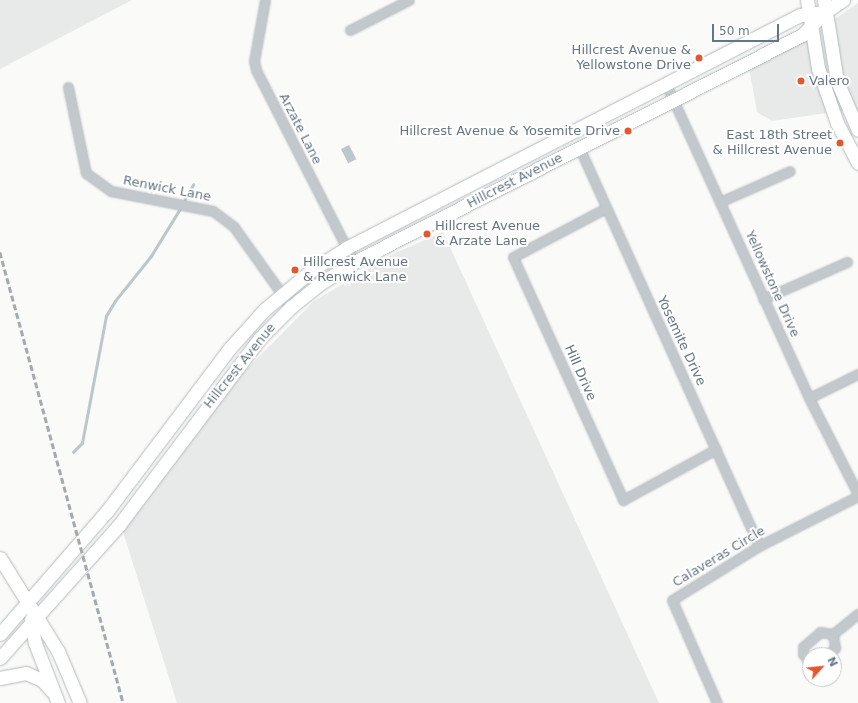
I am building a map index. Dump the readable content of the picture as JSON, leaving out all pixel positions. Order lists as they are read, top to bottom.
{
  "streets": {
    "main road": ["Hillcrest Avenue"],
    "street": [
      "Arzate Lane",
      "Renwick Lane",
      "Yellowstone Drive",
      "Yosemite Drive",
      "Hill Drive",
      "Calaveras Circle"
    ]
  },
  "crossings": [
    ["Arzate Lane", "Hillcrest Avenue"],
    ["Hillcrest Avenue", "Renwick Lane"],
    ["Hillcrest Avenue", "Yellowstone Drive"],
    ["Hillcrest Avenue", "Yosemite Drive"],
    ["Yellowstone Drive", "Calaveras Circle"],
    ["Yosemite Drive", "Hill Drive"],
    ["Yosemite Drive", "Calaveras Circle"]
  ],
  "places": [
    "Hillcrest Avenue & Yellowstone Drive",
    "Valero",
    "Hillcrest Avenue & Yosemite Drive",
    "East 18th Street & Hillcrest Avenue",
    "Hillcrest Avenue & Arzate Lane",
    "Hillcrest Avenue & Renwick Lane"
  ],
  "scale_bar": "50 m",
  "north": "top right"
}
